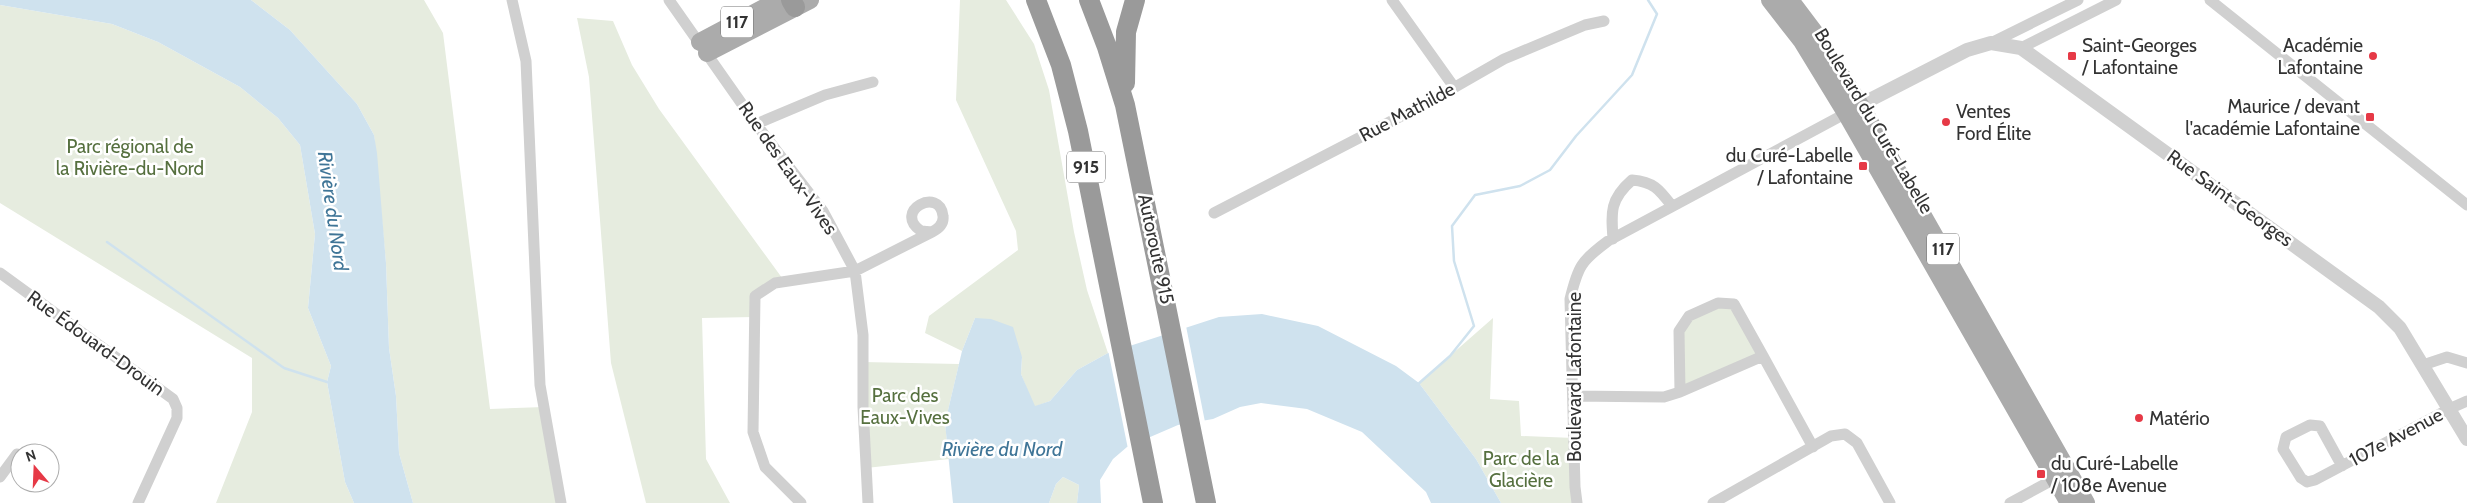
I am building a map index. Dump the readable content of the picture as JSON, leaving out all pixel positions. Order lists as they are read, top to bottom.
{
  "streets": {
    "highway": ["915", "Autoroute 915"],
    "main road": ["117", "Boulevard du Curé-Labelle"],
    "street": [
      "Rue Mathilde",
      "Rue des Eaux-Vives",
      "Rue Saint-Georges",
      "Rue Édouard-Drouin",
      "Boulevard Lafontaine",
      "107e Avenue"
    ]
  },
  "crossings": [
    ["117", "Rue des Eaux-Vives"],
    ["Boulevard du Curé-Labelle", "Boulevard Lafontaine"],
    ["Rue Saint-Georges", "Boulevard Lafontaine"],
    ["Rue Saint-Georges", "107e Avenue"]
  ],
  "water": ["Rivière du Nord"],
  "parks": ["Parc régional de la Rivière-du-Nord", "Parc des Eaux-Vives", "Parc de la Glacière"],
  "places": {
    "transit": [
      "Saint-Georges / Lafontaine",
      "Maurice / devant l'académie Lafontaine",
      "du Curé-Labelle / Lafontaine",
      "du Curé-Labelle / 108e Avenue"
    ],
    "other": ["Académie Lafontaine", "Ventes Ford Élite", "Matério"]
  },
  "north": "top"
}
